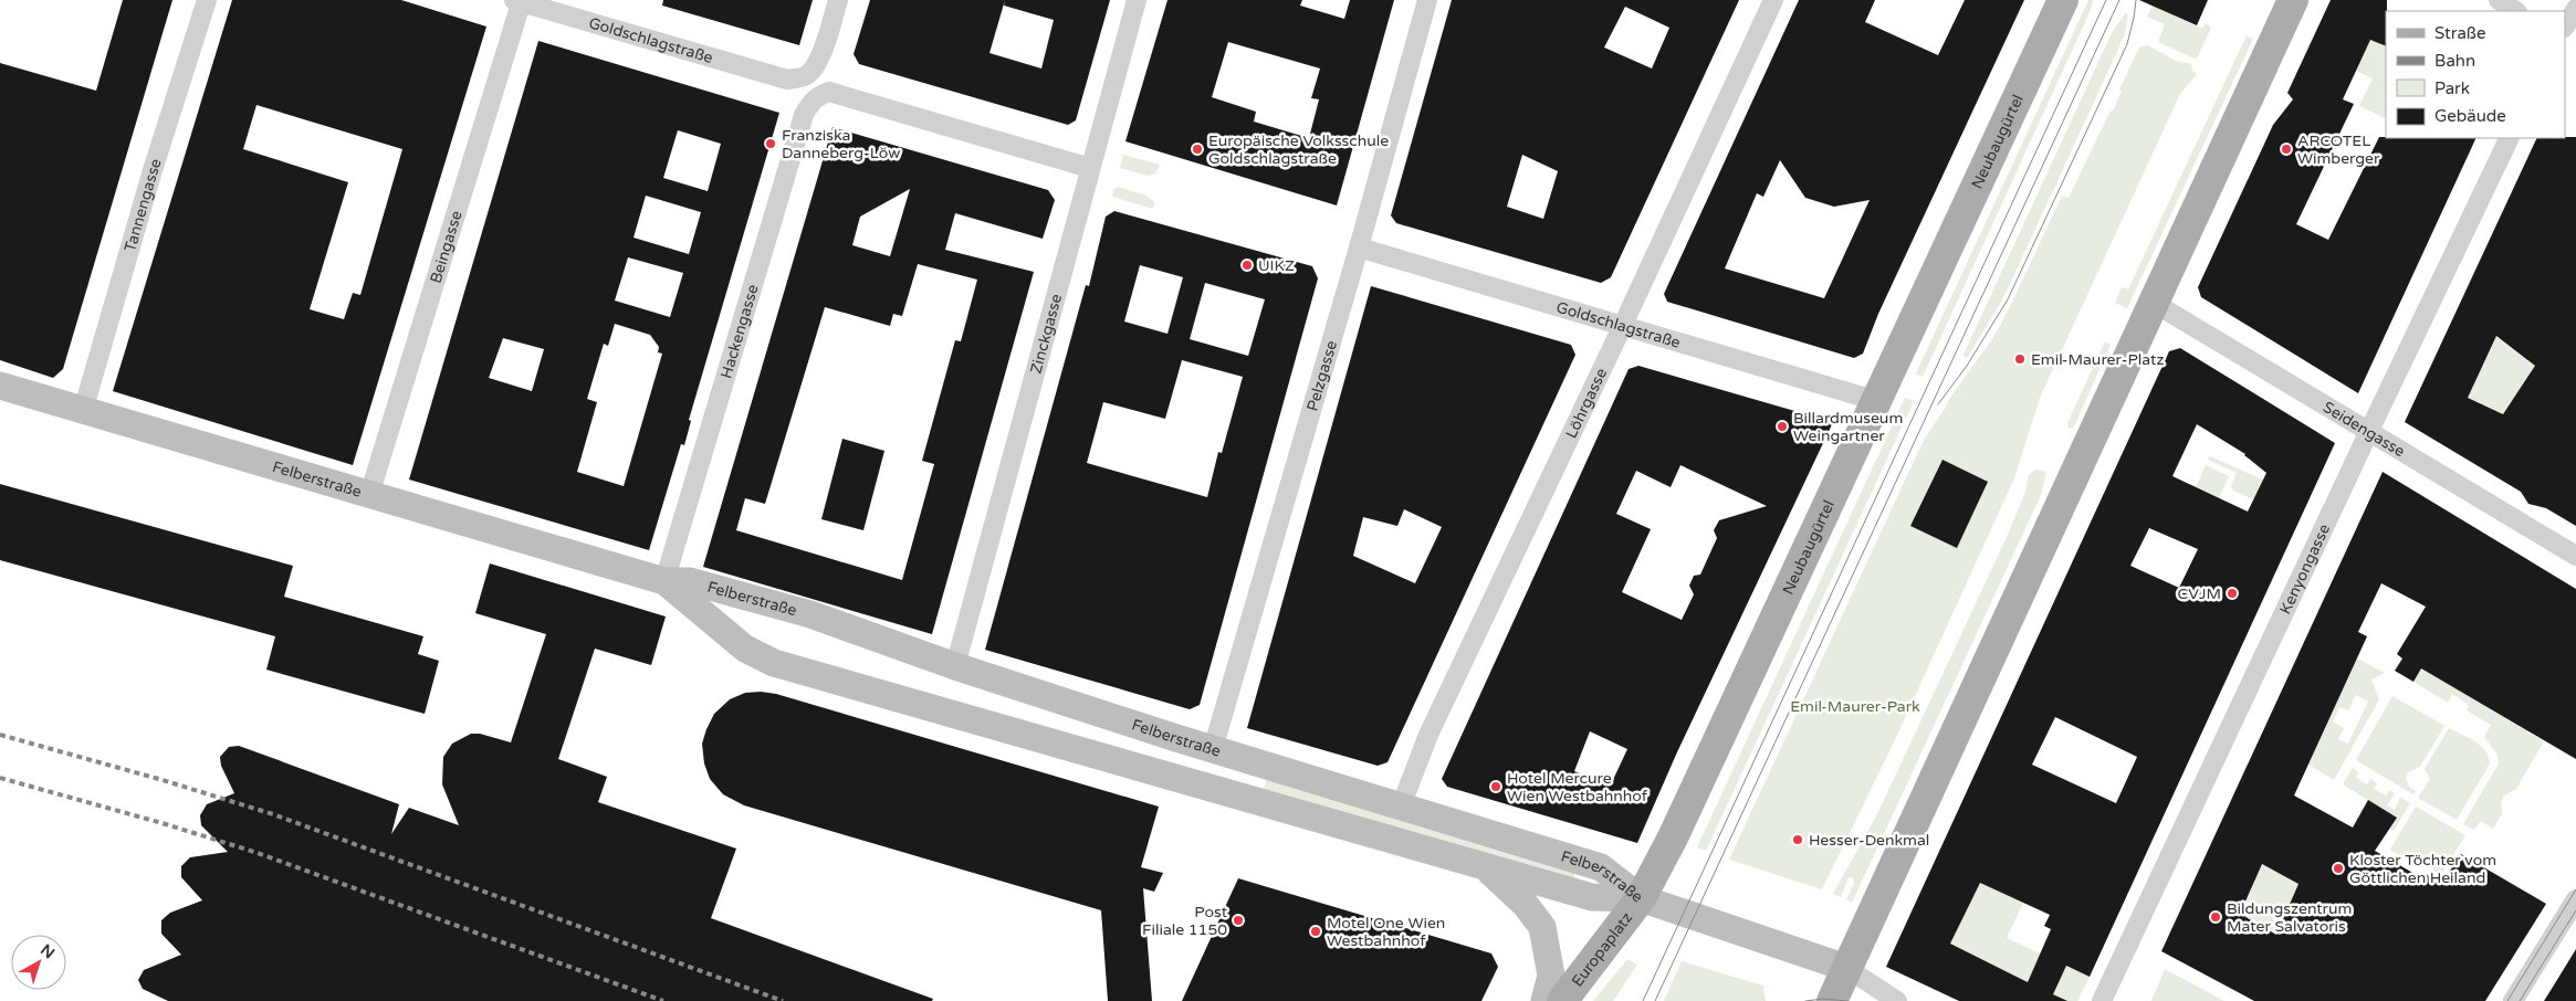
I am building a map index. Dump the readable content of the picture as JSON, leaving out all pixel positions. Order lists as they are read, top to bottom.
{
  "streets": {
    "main road": ["Neubaugürtel", "Felberstraße", "Europaplatz"],
    "street": [
      "Goldschlagstraße",
      "Tannengasse",
      "Beingasse",
      "Hackengasse",
      "Zinckgasse",
      "Pelzgasse",
      "Löhrgasse",
      "Seidengasse",
      "Kenyongasse"
    ]
  },
  "crossings": [
    ["Goldschlagstraße", "Neubaugürtel"],
    ["Goldschlagstraße", "Beingasse"],
    ["Goldschlagstraße", "Pelzgasse"],
    ["Goldschlagstraße", "Löhrgasse"],
    ["Neubaugürtel", "Felberstraße"],
    ["Neubaugürtel", "Europaplatz"],
    ["Tannengasse", "Felberstraße"],
    ["Beingasse", "Felberstraße"],
    ["Hackengasse", "Zinckgasse"],
    ["Hackengasse", "Felberstraße"],
    ["Zinckgasse", "Felberstraße"],
    ["Pelzgasse", "Felberstraße"],
    ["Löhrgasse", "Felberstraße"],
    ["Seidengasse", "Kenyongasse"],
    ["Felberstraße", "Europaplatz"]
  ],
  "parks": ["Emil-Maurer-Park"],
  "places": [
    "Franziska Danneberg-Löw",
    "Europäische Volksschule Goldschlagstraße",
    "ARCOTEL Wimberger",
    "UIKZ",
    "Emil-Maurer-Platz",
    "Billardmuseum Weingartner",
    "CVJM",
    "Hotel Mercure Wien Westbahnhof",
    "Hesser-Denkmal",
    "Kloster Töchter vom Göttlichen Heiland",
    "Bildungszentrum Mater Salvatoris",
    "Post Filiale 1150",
    "Motel One Wien Westbahnhof"
  ],
  "legend": [
    "Straße",
    "Bahn",
    "Park",
    "Gebäude"
  ],
  "north": "top right"
}
